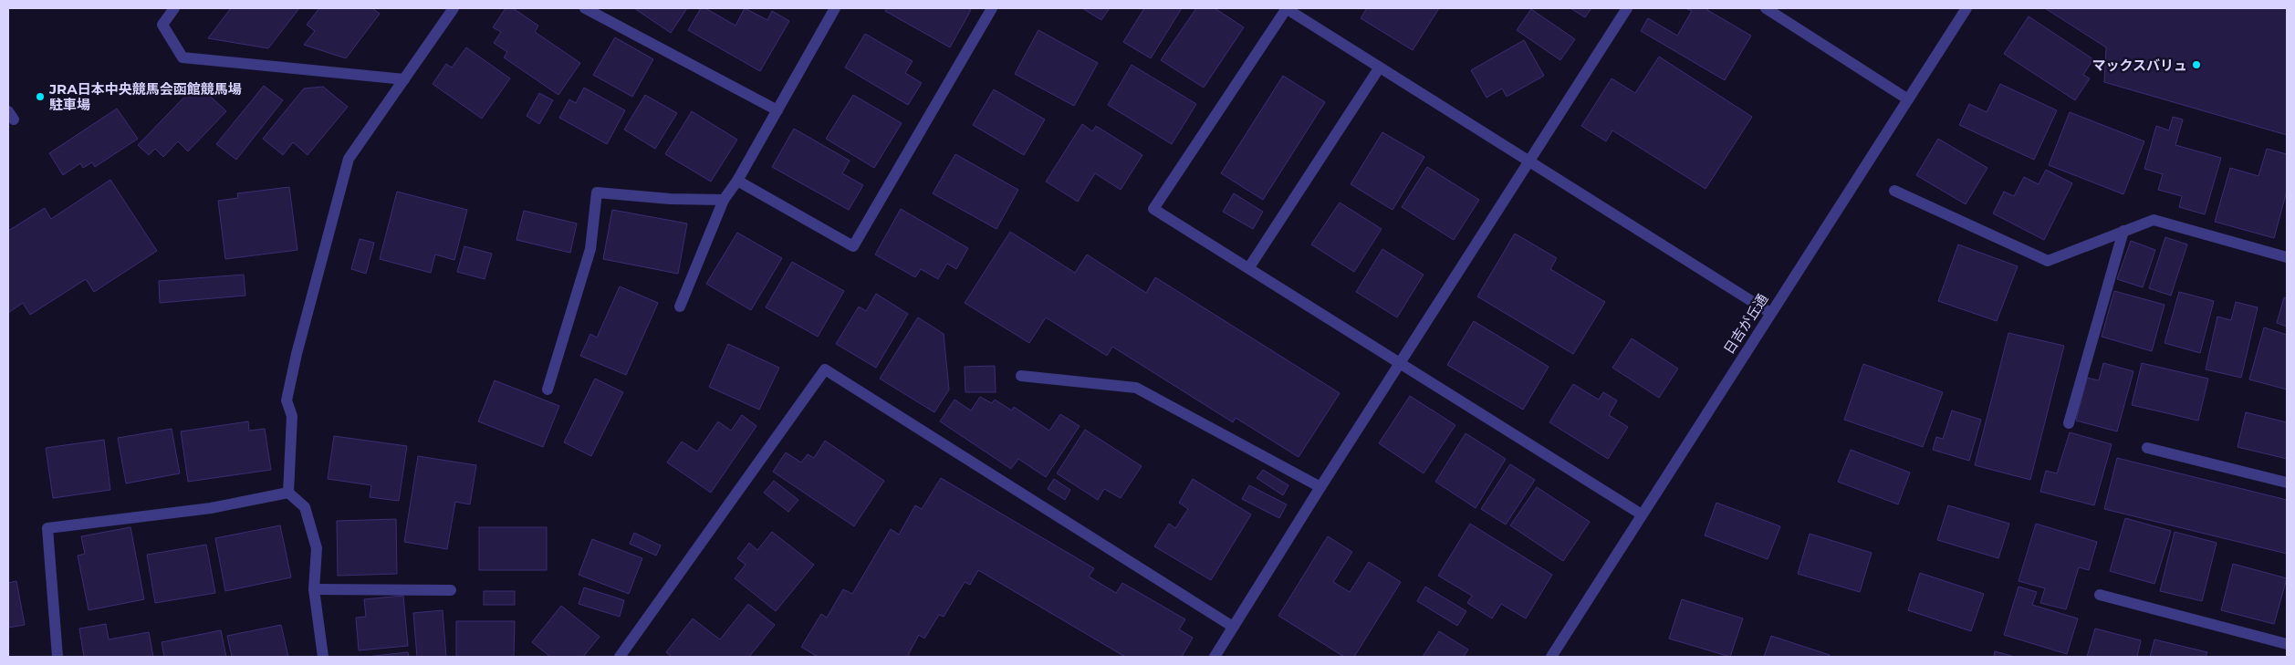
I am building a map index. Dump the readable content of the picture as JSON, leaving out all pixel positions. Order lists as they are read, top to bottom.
{
  "streets": {
    "street": ["日吉が丘通"]
  },
  "places": ["マックスバリュ", "JRA日本中央競馬会函館競馬場 駐車場"]
}
